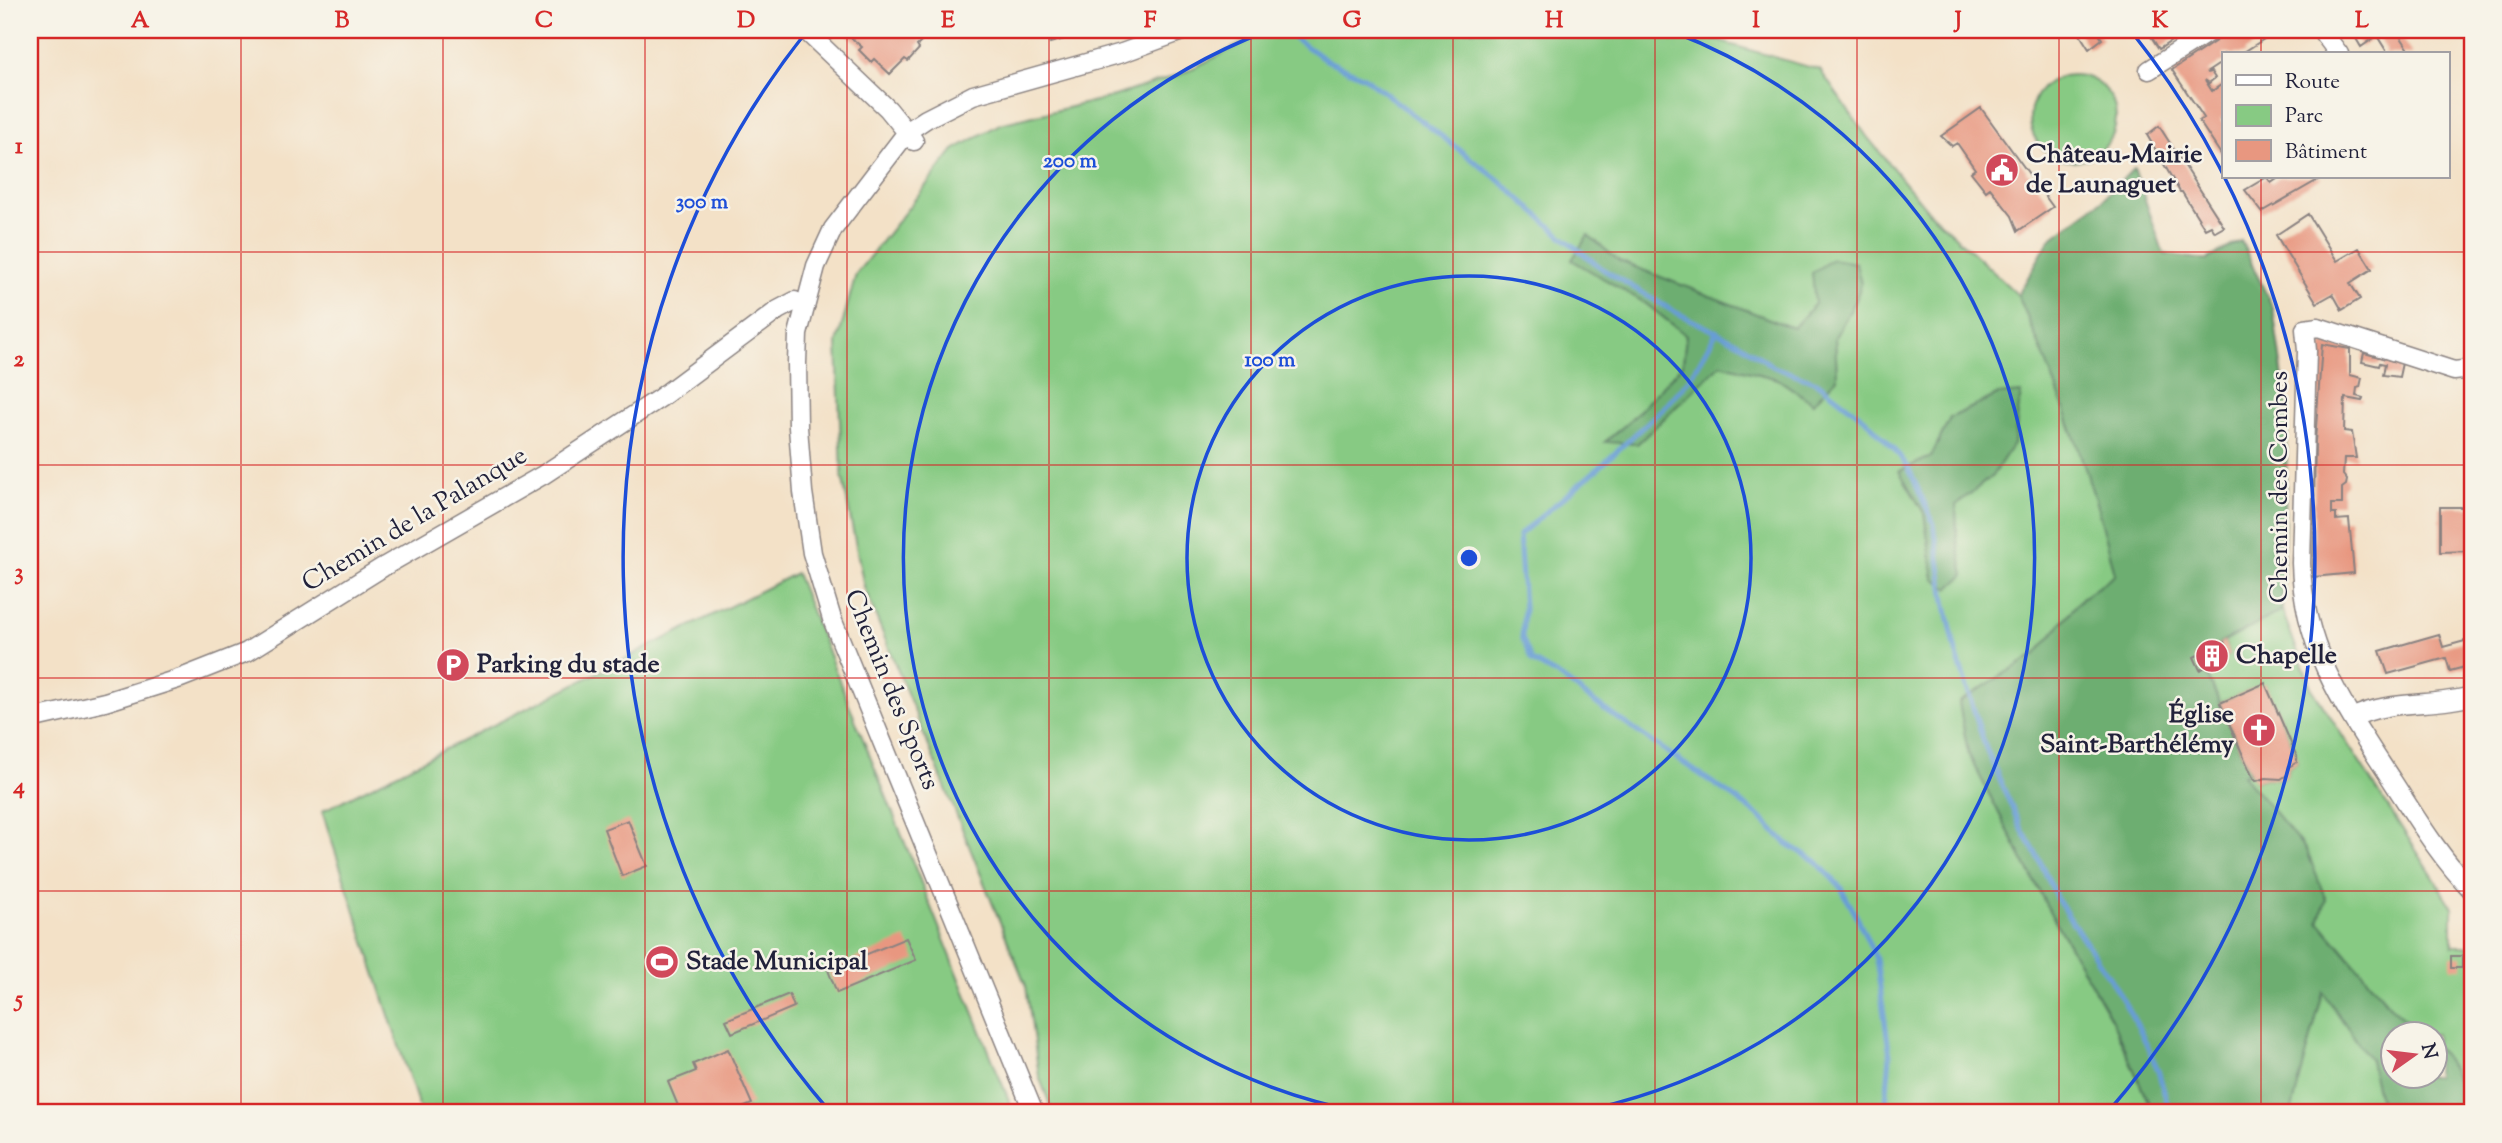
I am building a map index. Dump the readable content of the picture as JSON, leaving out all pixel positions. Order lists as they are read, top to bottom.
{
  "streets": {
    "street": ["Chemin des Combes", "Chemin de la Palanque", "Chemin des Sports"]
  },
  "places": {
    "public building": ["Château-Mairie de Launaguet"],
    "building": ["Chapelle"],
    "parking": ["Parking du stade"],
    "church": ["Église Saint-Barthélémy"],
    "sports": ["Stade Municipal"]
  },
  "legend": ["Route", "Parc", "Bâtiment"],
  "north": "right",
  "grid": {
    "columns": [
      "A",
      "B",
      "C",
      "D",
      "E",
      "F",
      "G",
      "H",
      "I",
      "J",
      "K",
      "L"
    ],
    "rows": [
      "1",
      "2",
      "3",
      "4",
      "5"
    ]
  },
  "rings": ["200 m", "300 m", "100 m"]
}
